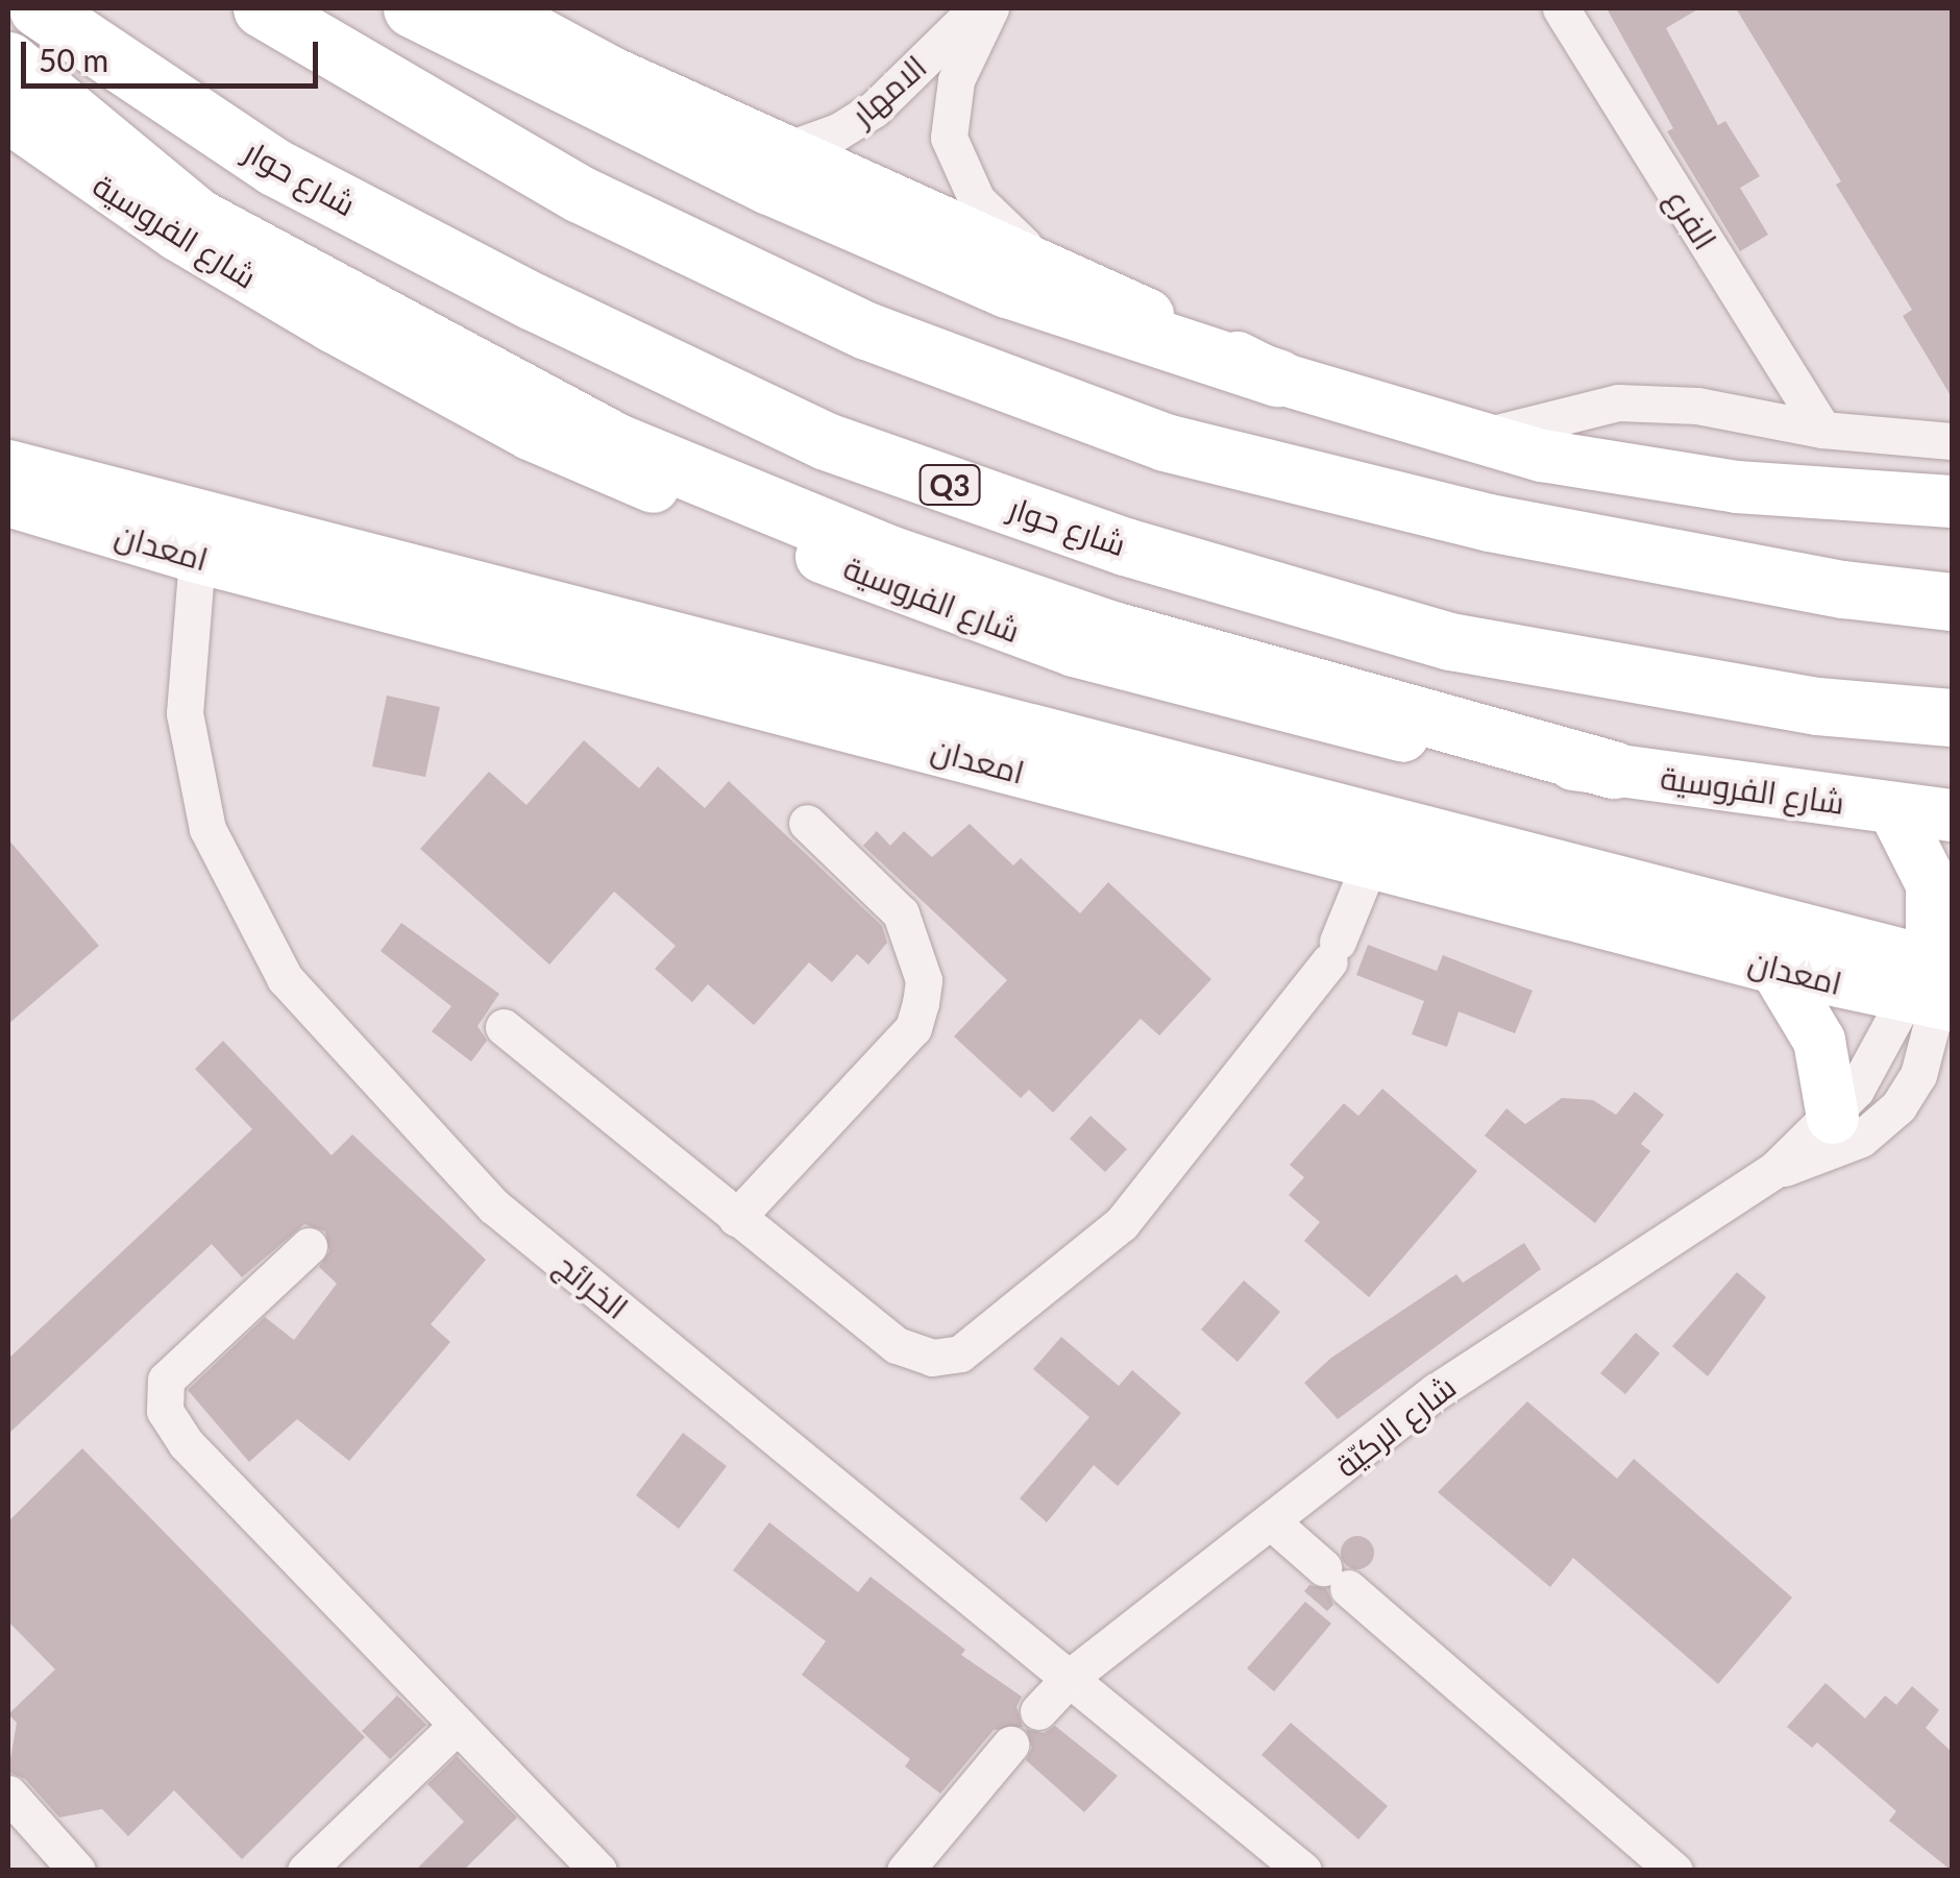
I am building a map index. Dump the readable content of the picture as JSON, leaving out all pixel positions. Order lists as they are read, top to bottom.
{
  "streets": {
    "highway": ["شارع حوار", "Q3"],
    "street": [
      "الامهار",
      "الفرع",
      "شارع الفروسية",
      "امعدان",
      "الخرائج",
      "شارع الركيّة"
    ]
  },
  "crossings": [
    ["شارع الفروسية", "شارع الركيّة"],
    ["امعدان", "الخرائج"],
    ["امعدان", "شارع الركيّة"],
    ["الخرائج", "شارع الركيّة"]
  ],
  "scale_bar": "50 m"
}
